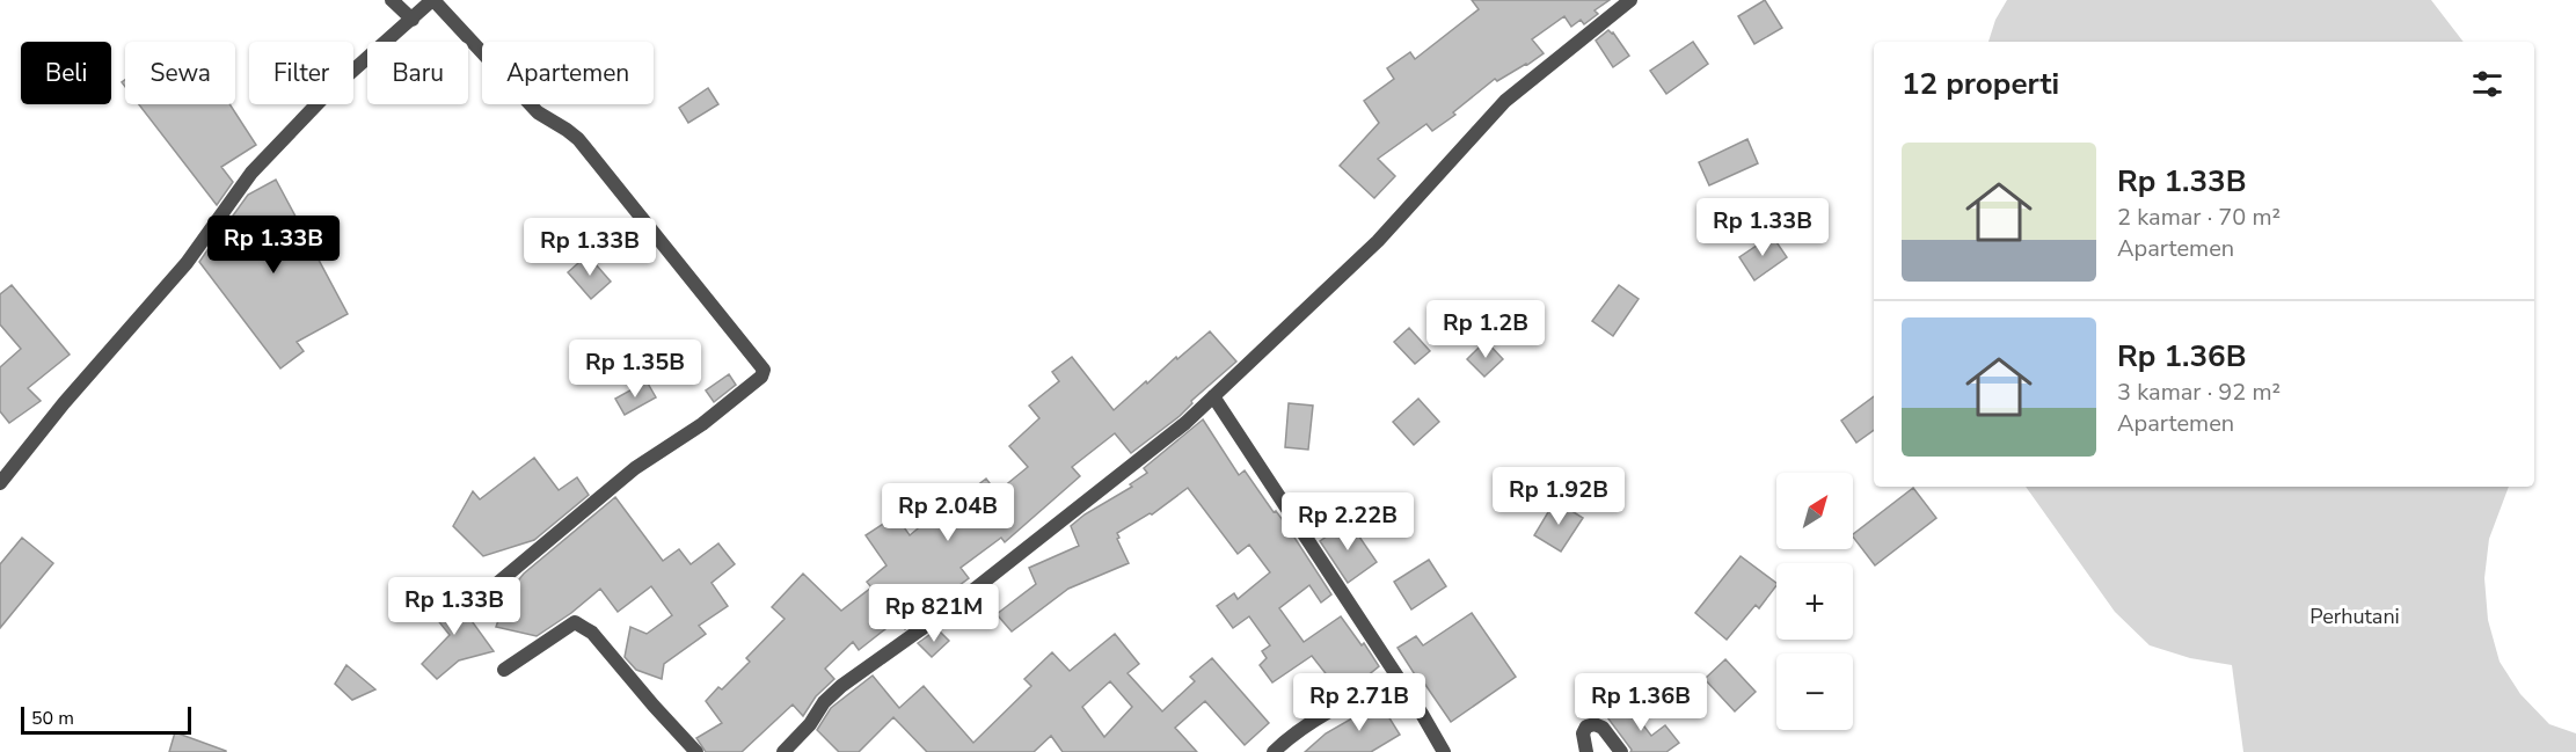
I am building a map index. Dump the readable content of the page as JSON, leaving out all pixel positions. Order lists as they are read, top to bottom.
{
  "parks": ["Perhutani"],
  "scale_bar": "50 m",
  "north": "top right",
  "page": {
    "chip": [
      "Beli",
      "Sewa",
      "Filter",
      "Baru",
      "Apartemen"
    ],
    "heading": "12 properti",
    "list": [
      {
        "name": "Rp 1.33B",
        "note": "2 kamar · 70 m² · Apartemen"
      },
      {
        "name": "Rp 1.36B",
        "note": "3 kamar · 92 m² · Apartemen"
      }
    ],
    "price": [
      "Rp 1.33B",
      "Rp 1.33B",
      "Rp 1.33B",
      "Rp 1.2B",
      "Rp 1.35B",
      "Rp 1.92B",
      "Rp 2.04B",
      "Rp 2.22B",
      "Rp 1.33B",
      "Rp 821M",
      "Rp 2.71B",
      "Rp 1.36B"
    ],
    "map_buttons": ["+", "−"],
    "scale": "50 m"
  }
}
